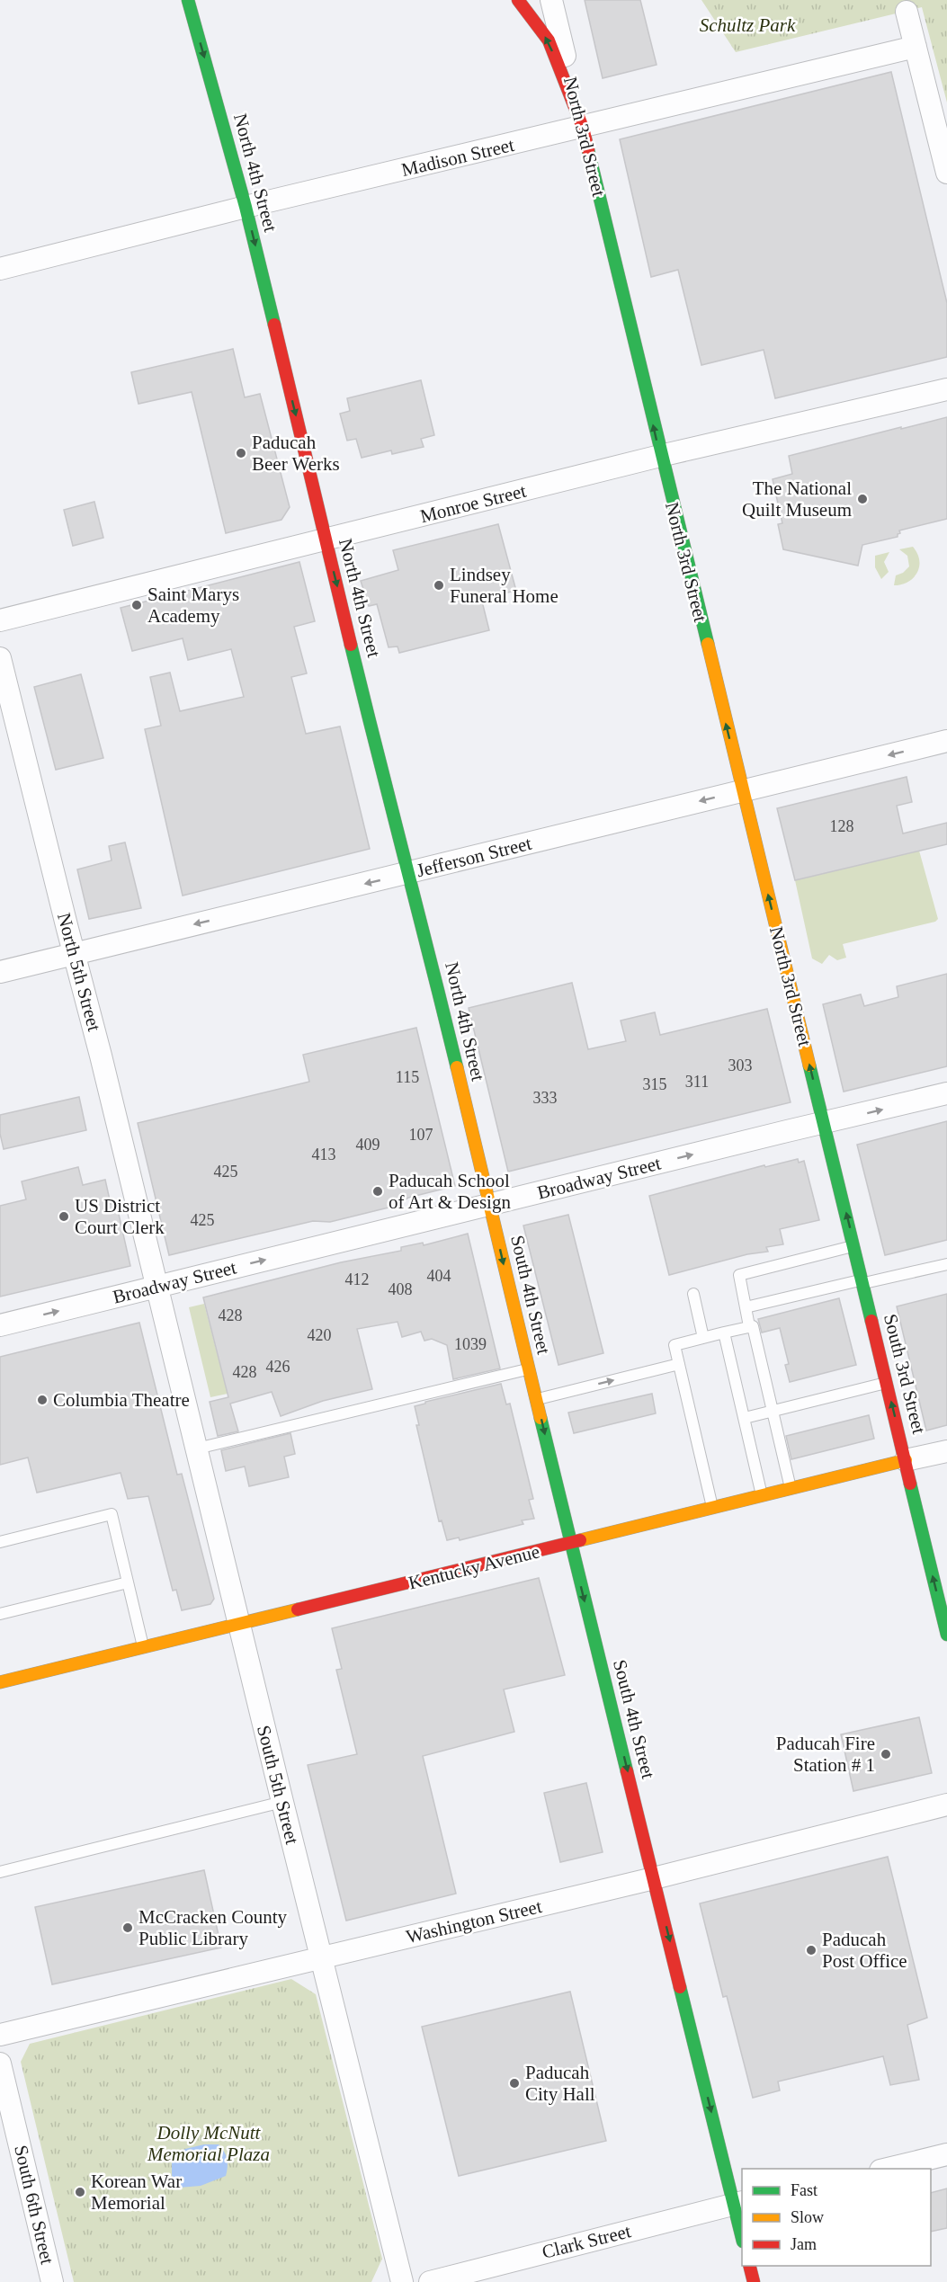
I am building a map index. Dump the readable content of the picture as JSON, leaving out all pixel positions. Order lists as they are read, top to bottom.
{
  "streets": {
    "main road": [
      "North 3rd Street",
      "North 4th Street",
      "South 4th Street",
      "South 3rd Street",
      "Kentucky Avenue"
    ],
    "street": [
      "Madison Street",
      "Monroe Street",
      "Jefferson Street",
      "North 5th Street",
      "Broadway Street",
      "South 5th Street",
      "Washington Street",
      "South 6th Street",
      "Clark Street"
    ]
  },
  "crossings": [
    ["North 3rd Street", "Madison Street"],
    ["North 3rd Street", "Monroe Street"],
    ["North 3rd Street", "Jefferson Street"],
    ["North 3rd Street", "Broadway Street"],
    ["North 3rd Street", "South 3rd Street"],
    ["Madison Street", "North 4th Street"],
    ["North 4th Street", "Monroe Street"],
    ["North 4th Street", "Jefferson Street"],
    ["North 4th Street", "Broadway Street"],
    ["North 4th Street", "South 4th Street"],
    ["Jefferson Street", "North 5th Street"],
    ["North 5th Street", "Broadway Street"],
    ["North 5th Street", "South 5th Street"],
    ["Broadway Street", "South 4th Street"],
    ["Broadway Street", "South 3rd Street"],
    ["Broadway Street", "South 5th Street"],
    ["South 4th Street", "Kentucky Avenue"],
    ["South 4th Street", "Washington Street"],
    ["South 4th Street", "Clark Street"],
    ["South 3rd Street", "Kentucky Avenue"],
    ["Kentucky Avenue", "South 5th Street"],
    ["South 5th Street", "Washington Street"]
  ],
  "one_way": [
    "North 3rd Street",
    "North 4th Street",
    "Jefferson Street",
    "Broadway Street",
    "South 4th Street",
    "South 3rd Street"
  ],
  "parks": ["Schultz Park", "Dolly McNutt Memorial Plaza"],
  "places": [
    "Paducah Beer Werks",
    "The National Quilt Museum",
    "Lindsey Funeral Home",
    "Saint Marys Academy",
    "Paducah School of Art & Design",
    "US District Court Clerk",
    "Columbia Theatre",
    "Paducah Fire Station # 1",
    "McCracken County Public Library",
    "Paducah Post Office",
    "Paducah City Hall",
    "Korean War Memorial"
  ],
  "house_numbers": [
    "128",
    "303",
    "115",
    "311",
    "315",
    "333",
    "107",
    "409",
    "413",
    "425",
    "425",
    "404",
    "412",
    "408",
    "428",
    "420",
    "1039",
    "426",
    "428"
  ],
  "legend": ["Fast", "Slow", "Jam"]
}
